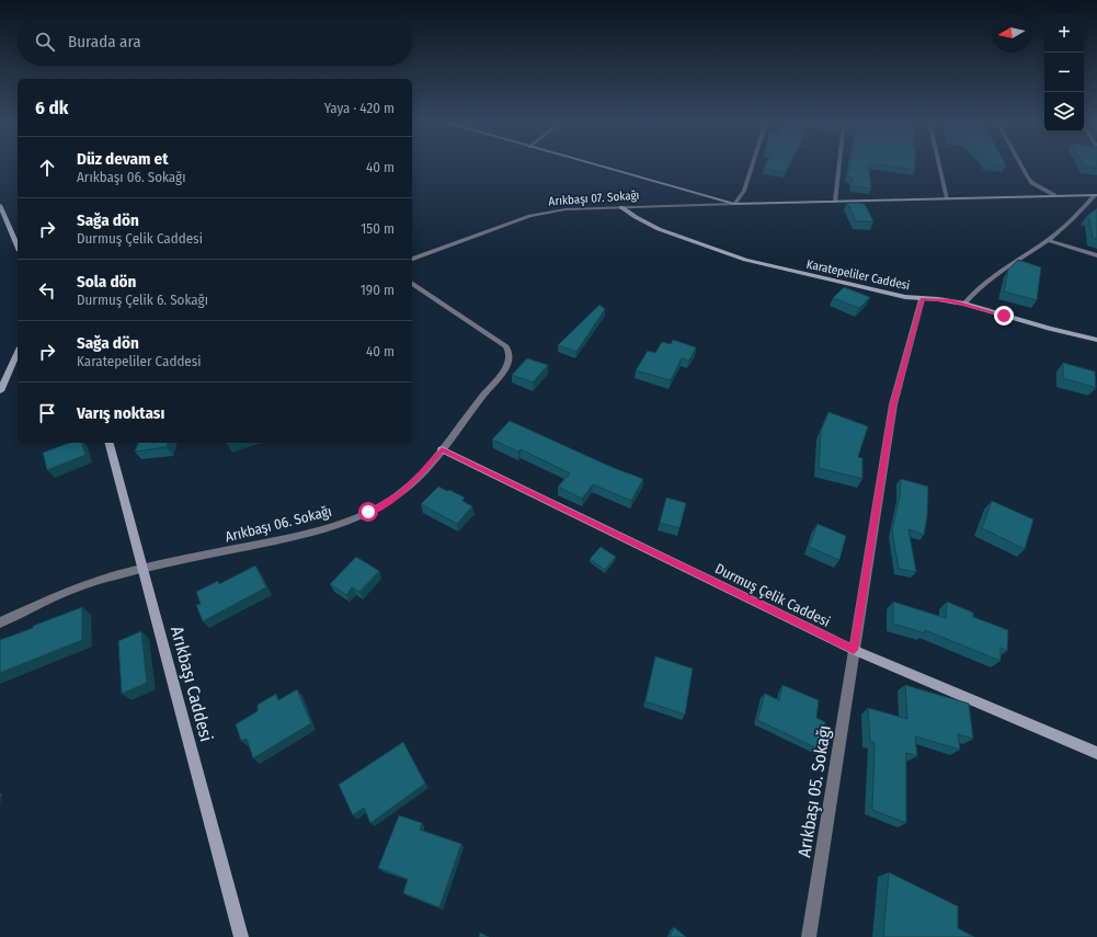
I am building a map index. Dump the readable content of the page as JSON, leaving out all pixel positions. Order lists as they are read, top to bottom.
{
  "streets": {
    "street": [
      "Arıkbaşı 07. Sokağı",
      "Karatepeliler Caddesi",
      "Arıkbaşı 06. Sokağı",
      "Durmuş Çelik Caddesi",
      "Arıkbaşı Caddesi",
      "Arıkbaşı 05. Sokağı"
    ]
  },
  "crossings": [
    ["Arıkbaşı 07. Sokağı", "Karatepeliler Caddesi"],
    ["Karatepeliler Caddesi", "Arıkbaşı 05. Sokağı"],
    ["Arıkbaşı 06. Sokağı", "Durmuş Çelik Caddesi"],
    ["Arıkbaşı 06. Sokağı", "Arıkbaşı Caddesi"],
    ["Durmuş Çelik Caddesi", "Arıkbaşı 05. Sokağı"]
  ],
  "north": "left",
  "page": {
    "map_buttons": ["+", "−"],
    "search": "Burada ara",
    "heading": ["6 dk", "Yaya · 420 m"],
    "list": [
      ["Düz devam et", "Arıkbaşı 06. Sokağı", "40 m"],
      ["Sağa dön", "Durmuş Çelik Caddesi", "150 m"],
      ["Sola dön", "Durmuş Çelik 6. Sokağı", "190 m"],
      ["Sağa dön", "Karatepeliler Caddesi", "40 m"],
      "Varış noktası"
    ]
  }
}
